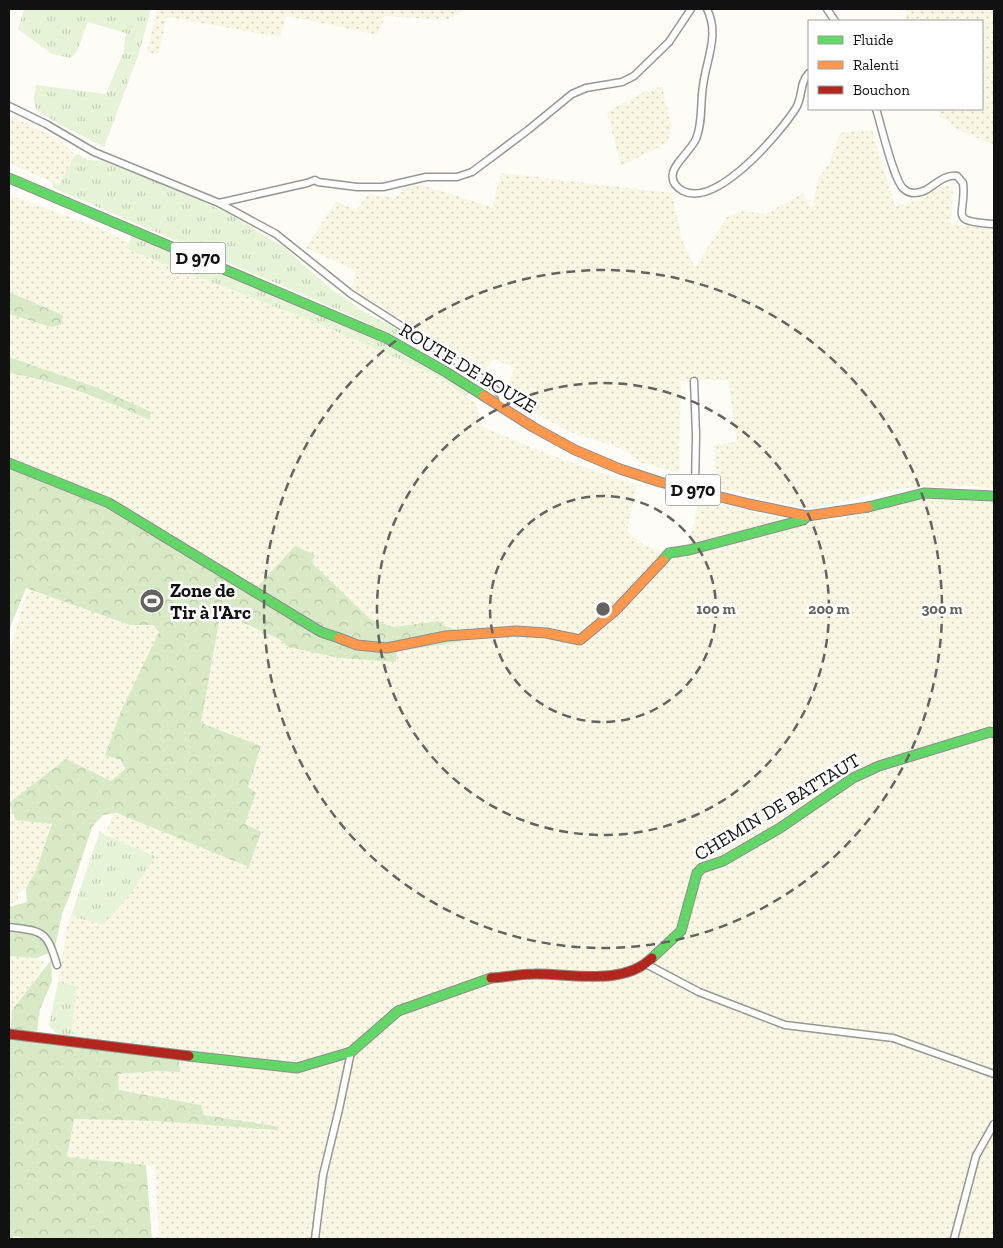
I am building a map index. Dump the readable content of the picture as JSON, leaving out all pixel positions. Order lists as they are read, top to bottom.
{
  "streets": {
    "street": ["D 970", "ROUTE DE BOUZE", "CHEMIN DE BATTAUT"]
  },
  "places": {
    "sports": ["Zone de Tir à l'Arc"]
  },
  "legend": ["Fluide", "Ralenti", "Bouchon"],
  "rings": ["100 m", "200 m", "300 m"]
}
